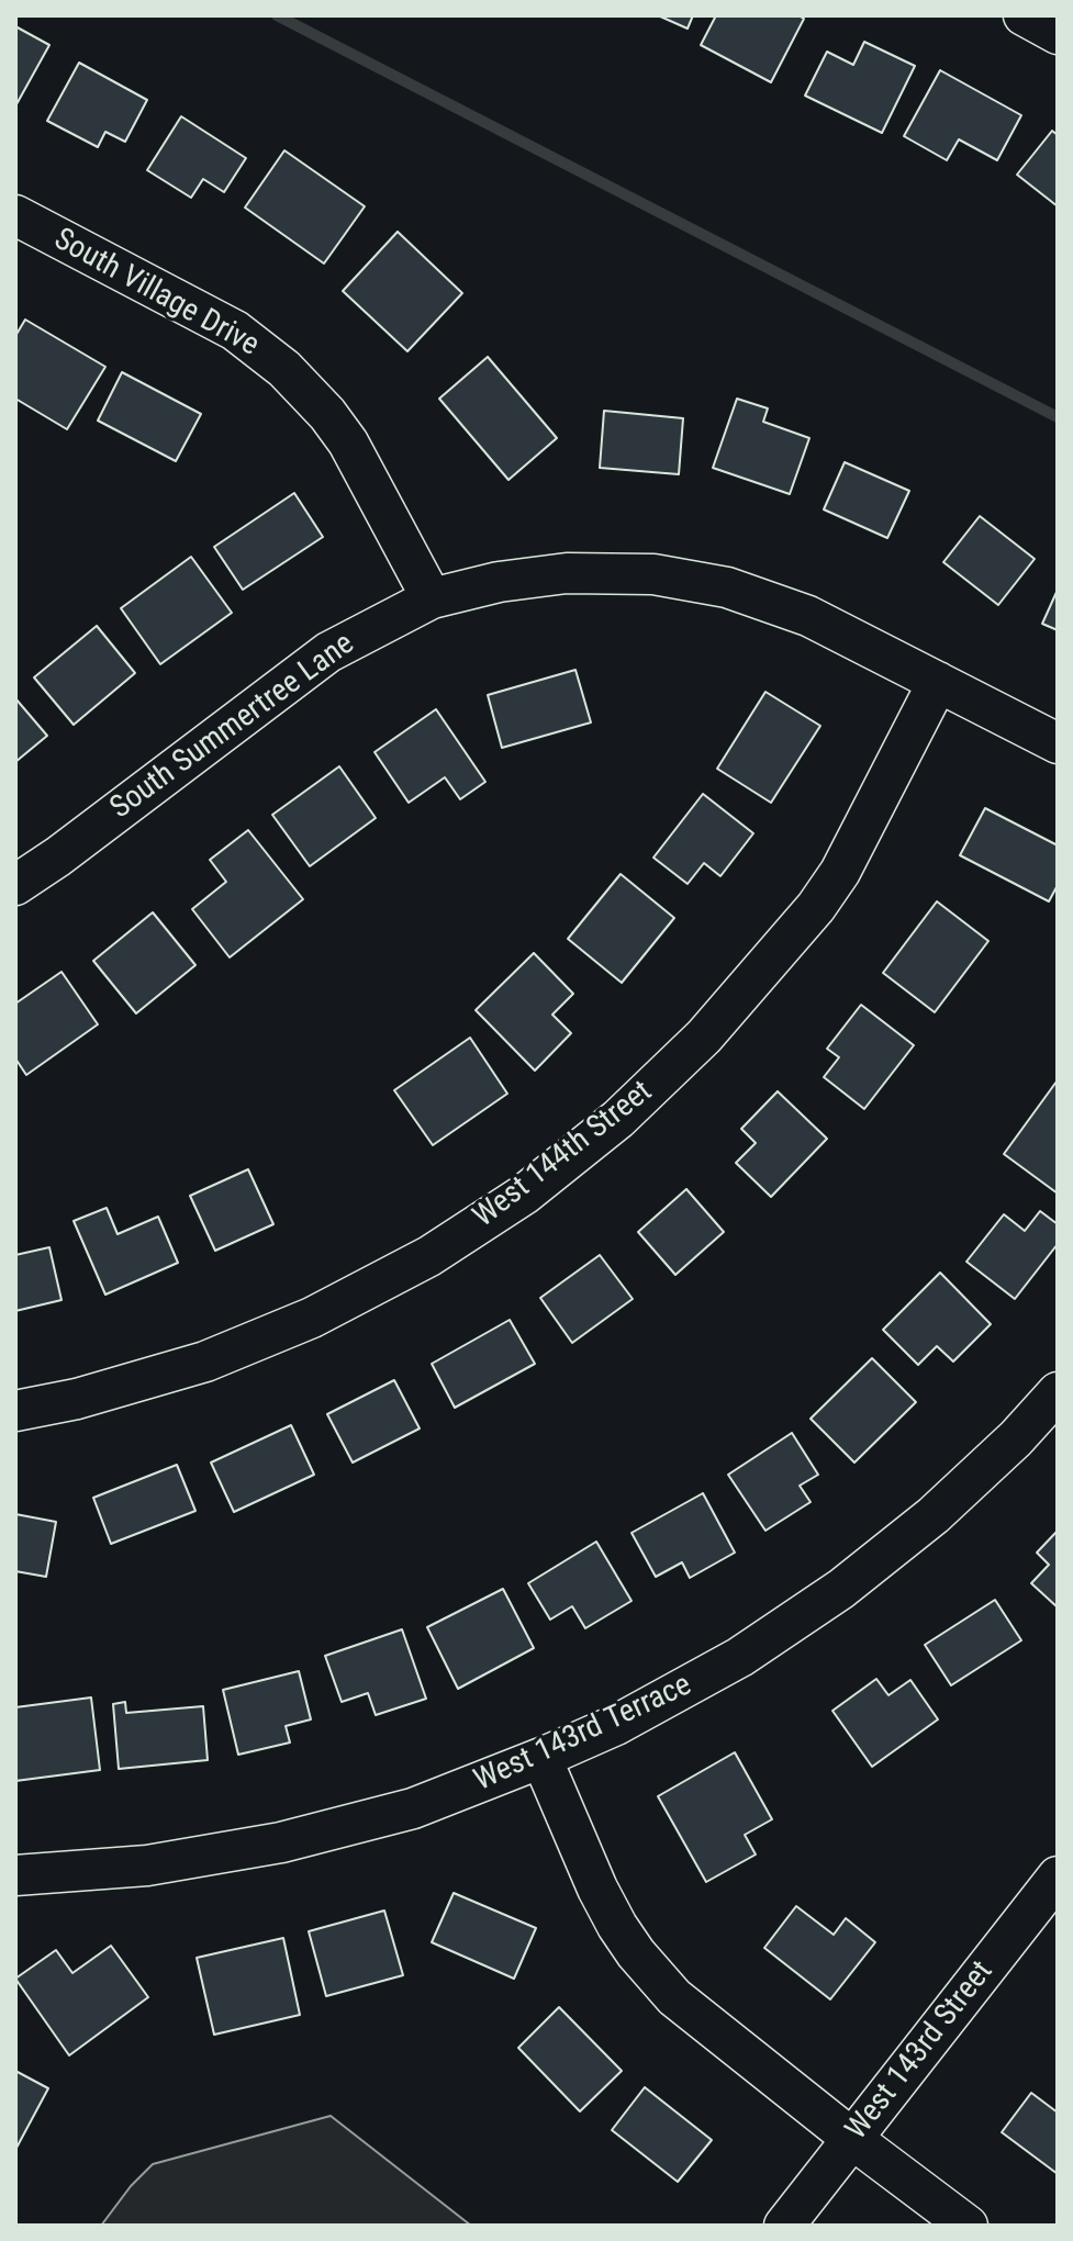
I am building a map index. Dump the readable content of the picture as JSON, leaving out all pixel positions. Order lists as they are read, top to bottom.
{
  "streets": {
    "street": [
      "South Village Drive",
      "South Summertree Lane",
      "West 144th Street",
      "West 143rd Terrace",
      "West 143rd Street"
    ]
  },
  "crossings": [
    ["South Village Drive", "South Summertree Lane"],
    ["South Summertree Lane", "West 144th Street"]
  ]
}
